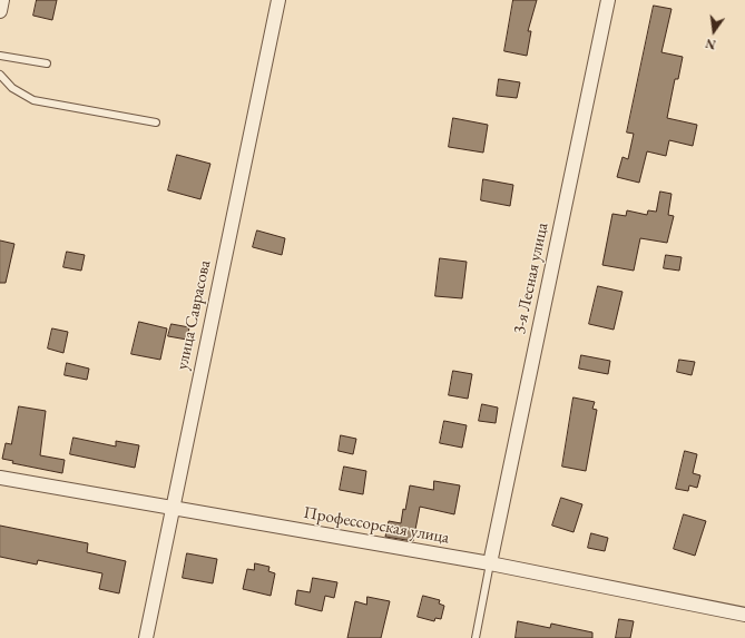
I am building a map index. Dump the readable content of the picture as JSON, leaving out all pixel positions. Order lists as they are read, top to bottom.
{
  "streets": {
    "street": ["3-я Лесная улица", "улица Саврасова", "Профессорская улица"]
  },
  "crossings": [
    ["3-я Лесная улица", "Профессорская улица"],
    ["улица Саврасова", "Профессорская улица"]
  ],
  "north": "bottom"
}
